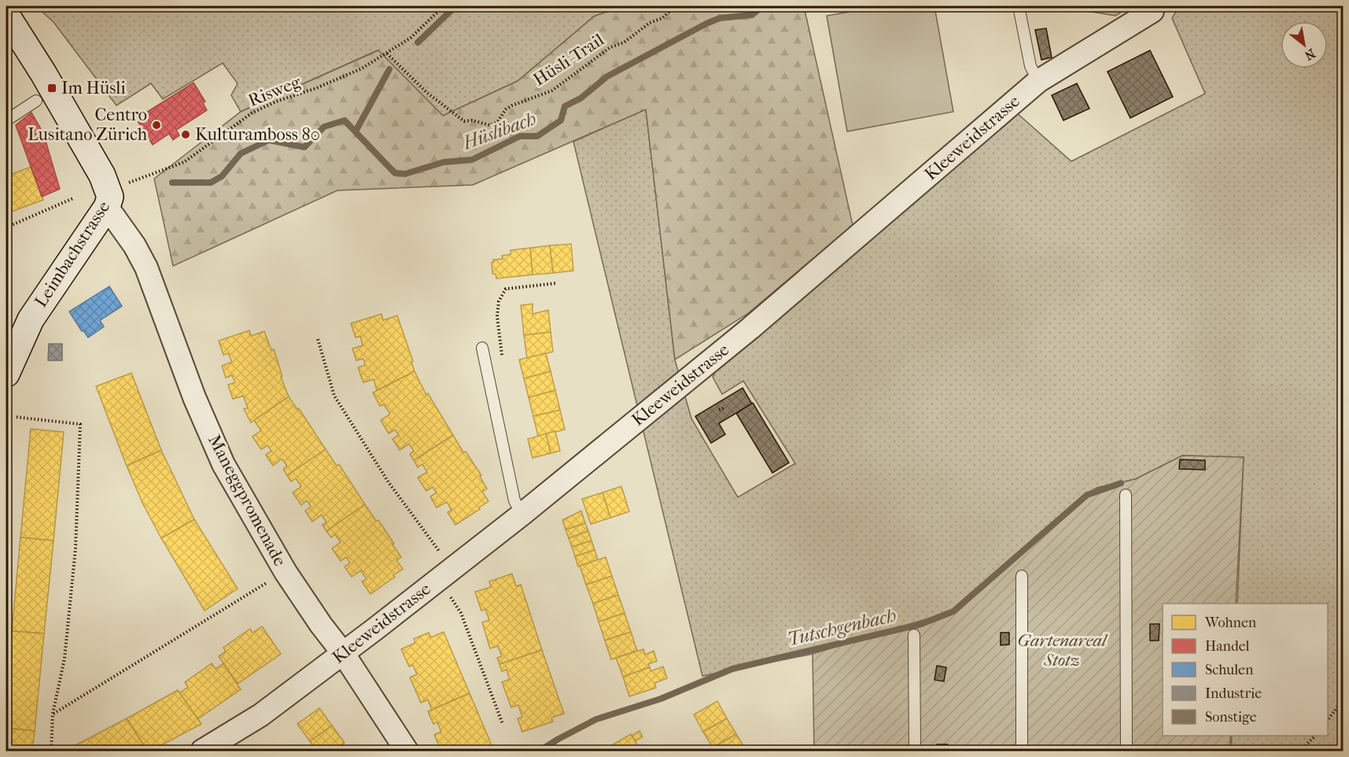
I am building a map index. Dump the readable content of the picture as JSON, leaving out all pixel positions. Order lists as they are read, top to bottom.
{
  "streets": {
    "street": ["Kleeweidstrasse", "Leimbachstrasse", "Maneggpromenade"],
    "path": ["Hüsli-Trail", "Risweg"]
  },
  "crossings": [
    ["Hüsli-Trail", "Risweg"],
    ["Risweg", "Leimbachstrasse"],
    ["Risweg", "Maneggpromenade"],
    ["Kleeweidstrasse", "Maneggpromenade"],
    ["Leimbachstrasse", "Maneggpromenade"]
  ],
  "water": ["Hüslibach", "Tutschgenbach"],
  "parks": ["Gartenareal Stotz"],
  "places": {
    "transit": ["Im Hüsli"],
    "other": ["Centro Lusitano Zürich", "Kulturamboss 80"]
  },
  "legend": [
    "Wohnen",
    "Handel",
    "Schulen",
    "Industrie",
    "Sonstige"
  ],
  "north": "bottom right"
}
